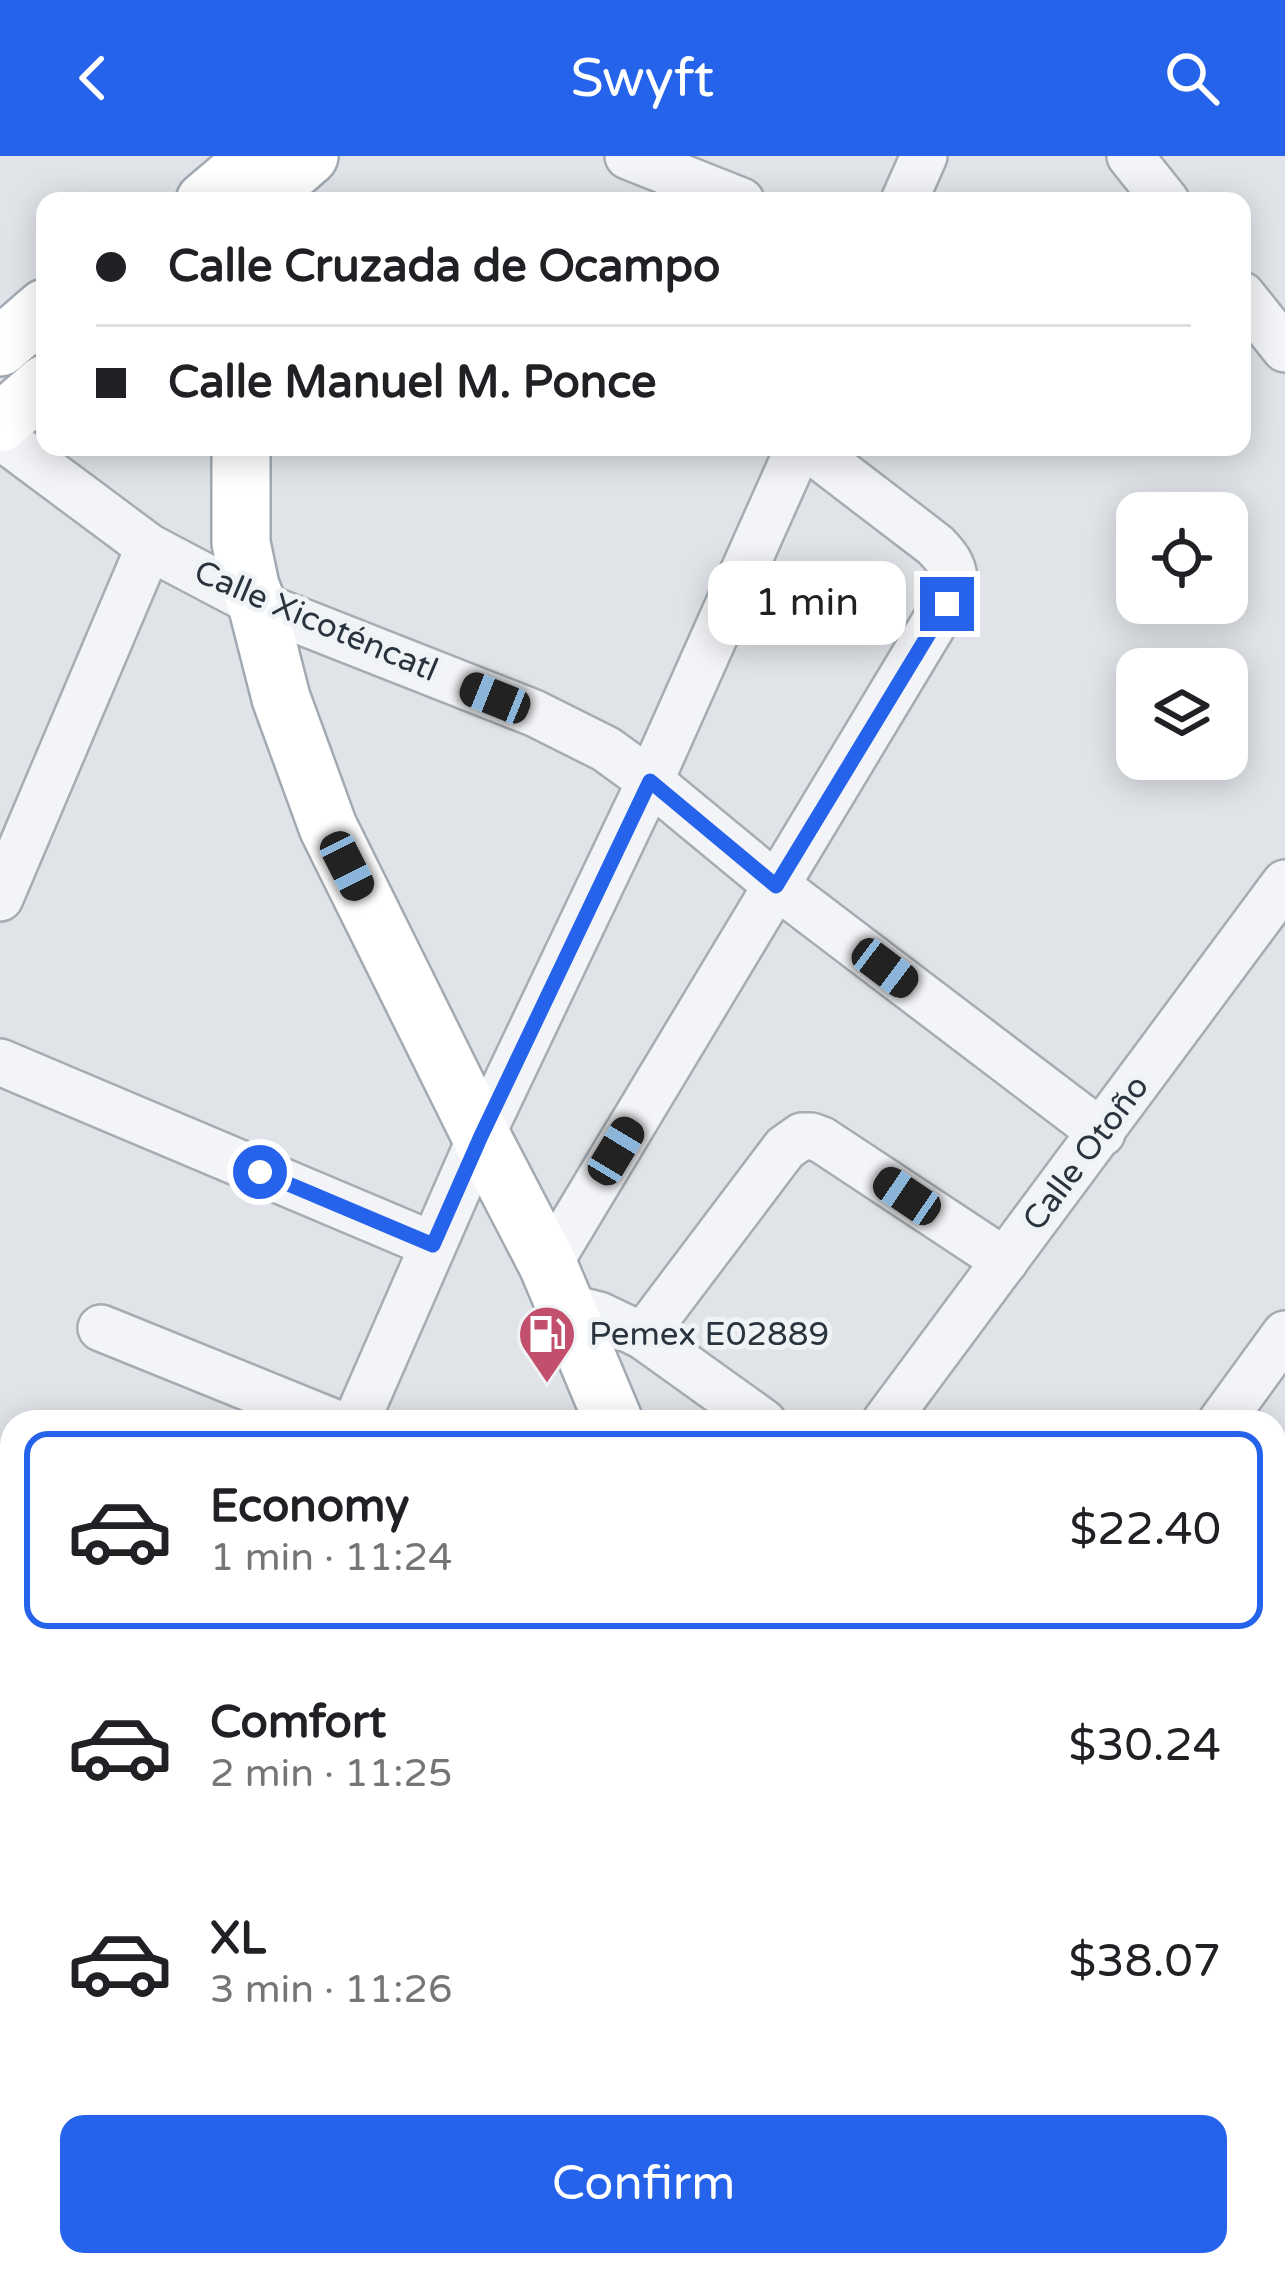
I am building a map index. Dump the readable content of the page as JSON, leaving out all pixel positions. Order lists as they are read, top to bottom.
{
  "streets": {
    "street": ["Calle Xicoténcatl", "Calle Otoño"]
  },
  "crossings": [
    ["Calle Xicoténcatl", "Calle Otoño"]
  ],
  "places": {
    "fuel station": ["Pemex E02889"]
  },
  "page": {
    "header": "Swyft",
    "banner": ["Calle Cruzada de Ocampo", "Calle Manuel M. Ponce"],
    "bubble": "1 min",
    "list": [
      {
        "name": "Economy",
        "note": "1 min · 11:24",
        "value": "$22.40"
      },
      {
        "name": "Comfort",
        "note": "2 min · 11:25",
        "value": "$30.24"
      },
      {
        "name": "XL",
        "note": "3 min · 11:26",
        "value": "$38.07"
      }
    ],
    "buttons": "Confirm"
  }
}
